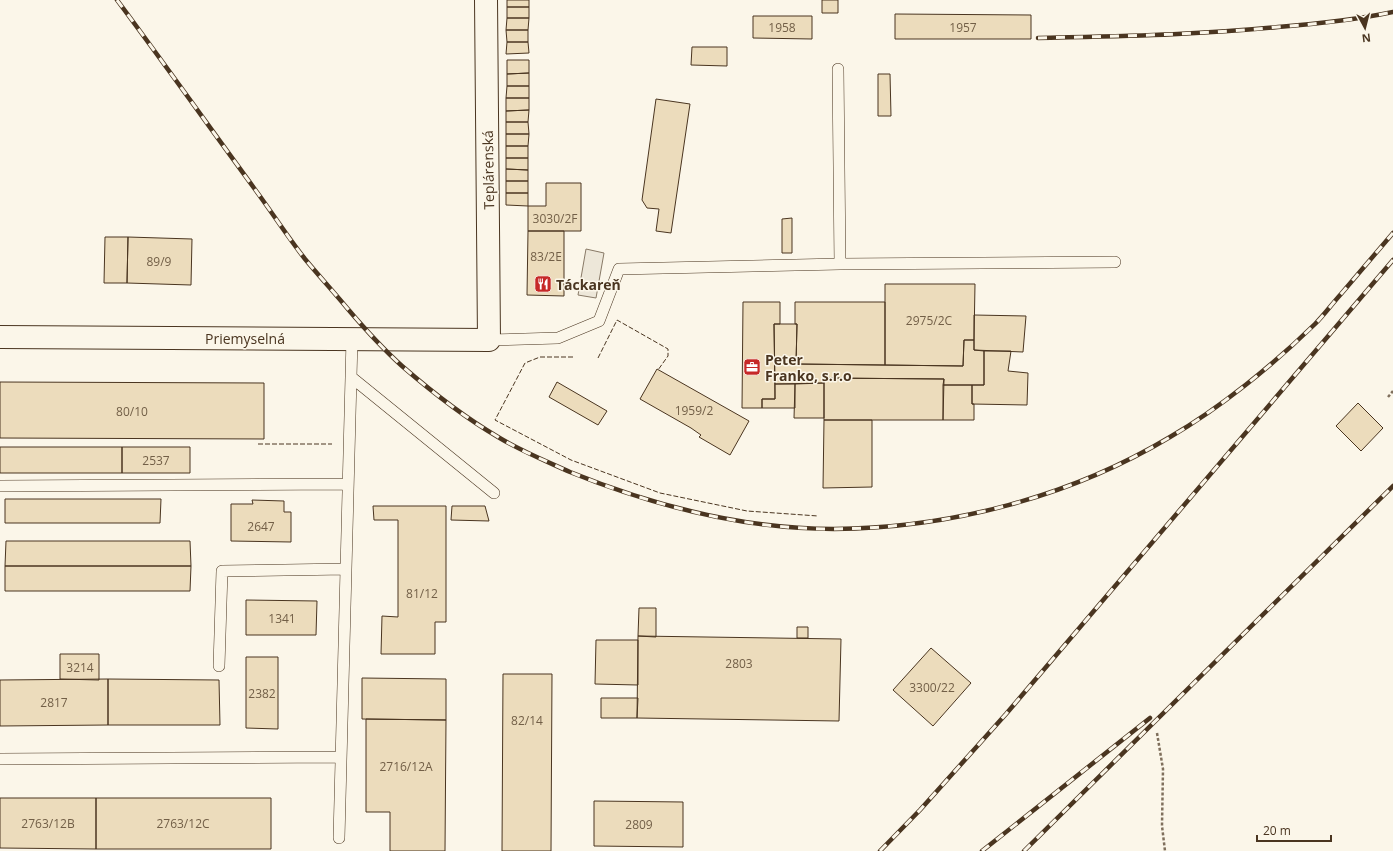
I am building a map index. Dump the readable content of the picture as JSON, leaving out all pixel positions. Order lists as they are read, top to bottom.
{
  "streets": {
    "street": ["Teplárenská", "Priemyselná"]
  },
  "crossings": [
    ["Teplárenská", "Priemyselná"]
  ],
  "places": {
    "restaurant": ["Táckareň"],
    "office": ["Peter Franko, s.r.o"]
  },
  "house_numbers": [
    "1958",
    "1957",
    "3030/2F",
    "83/2E",
    "89/9",
    "2975/2C",
    "1959/2",
    "80/10",
    "2537",
    "2647",
    "81/12",
    "1341",
    "2803",
    "3214",
    "3300/22",
    "2382",
    "2817",
    "82/14",
    "2716/12A",
    "2763/12B",
    "2763/12C",
    "2809"
  ],
  "scale_bar": "20 m",
  "north": "bottom"
}
